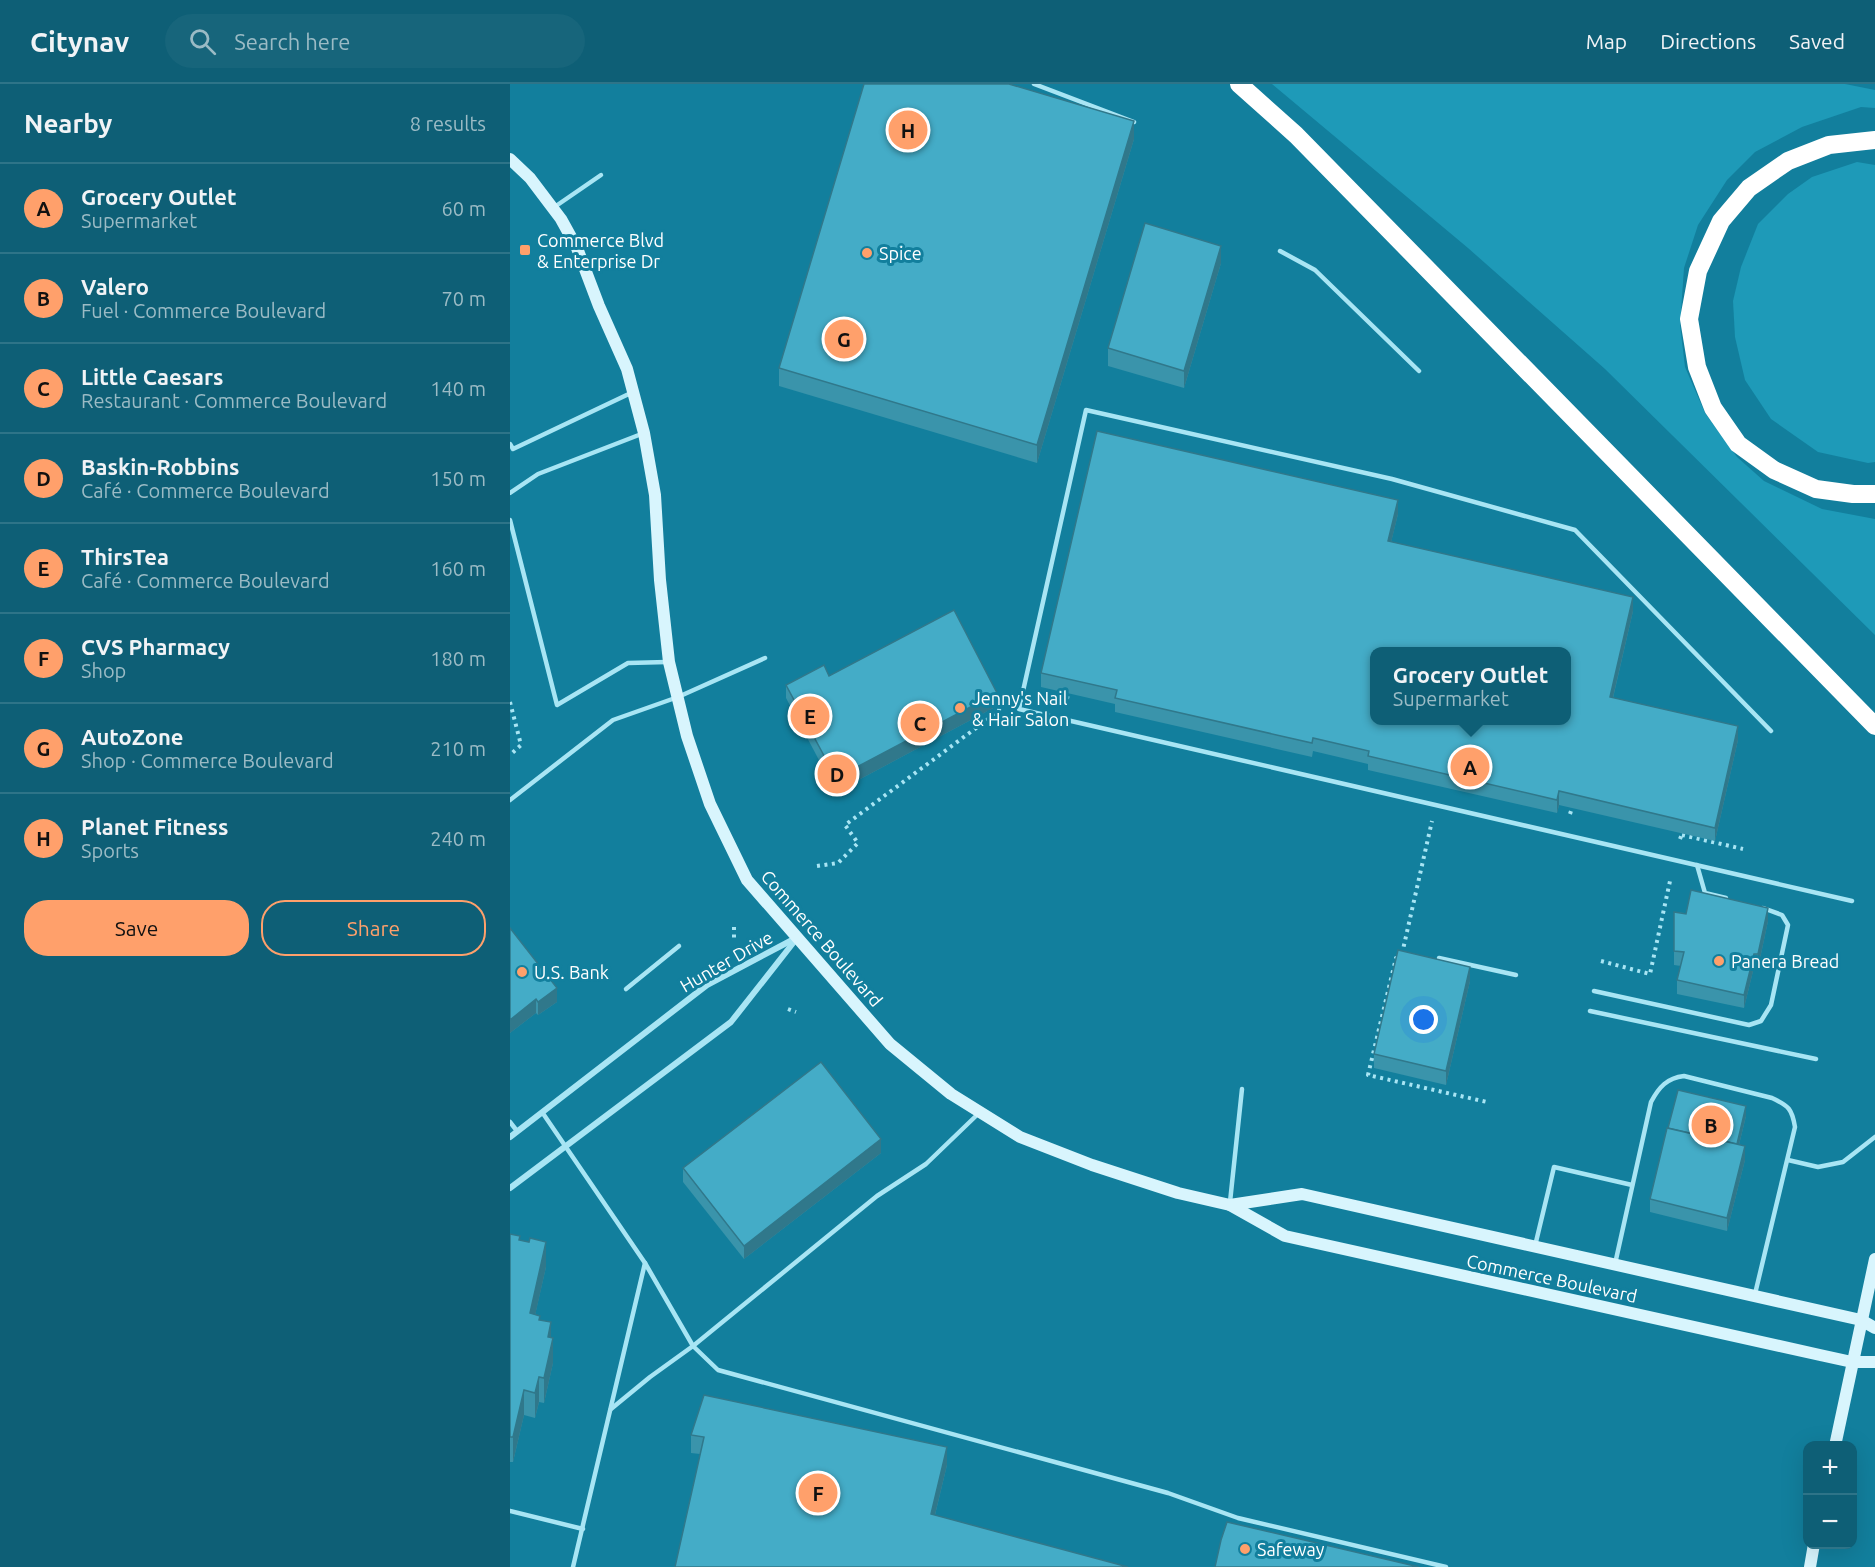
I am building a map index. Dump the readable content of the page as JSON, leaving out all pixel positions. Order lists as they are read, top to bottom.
{
  "streets": {
    "street": ["Commerce Boulevard", "Hunter Drive"]
  },
  "crossings": [
    ["Commerce Boulevard", "Hunter Drive"]
  ],
  "places": {
    "transit": ["Commerce Blvd & Enterprise Dr"],
    "other": [
      "Spice",
      "Jenny's Nail & Hair Salon",
      "Panera Bread",
      "U.S. Bank",
      "Safeway"
    ]
  },
  "page": {
    "header": "Citynav",
    "search": "Search here",
    "nav": ["Map", "Directions", "Saved"],
    "heading": ["Nearby", "8 results"],
    "pins": [
      "H",
      "G",
      "E",
      "C",
      "A",
      "D",
      "B",
      "F"
    ],
    "list": [
      {
        "mark": "A",
        "name": "Grocery Outlet",
        "note": "Supermarket",
        "value": "60 m"
      },
      {
        "mark": "B",
        "name": "Valero",
        "note": "Fuel · Commerce Boulevard",
        "value": "70 m"
      },
      {
        "mark": "C",
        "name": "Little Caesars",
        "note": "Restaurant · Commerce Boulevard",
        "value": "140 m"
      },
      {
        "mark": "D",
        "name": "Baskin-Robbins",
        "note": "Café · Commerce Boulevard",
        "value": "150 m"
      },
      {
        "mark": "E",
        "name": "ThirsTea",
        "note": "Café · Commerce Boulevard",
        "value": "160 m"
      },
      {
        "mark": "F",
        "name": "CVS Pharmacy",
        "note": "Shop",
        "value": "180 m"
      },
      {
        "mark": "G",
        "name": "AutoZone",
        "note": "Shop · Commerce Boulevard",
        "value": "210 m"
      },
      {
        "mark": "H",
        "name": "Planet Fitness",
        "note": "Sports",
        "value": "240 m"
      }
    ],
    "popup": ["Grocery Outlet", "Supermarket"],
    "buttons": ["Save", "Share"],
    "map_buttons": ["+", "−"]
  }
}
